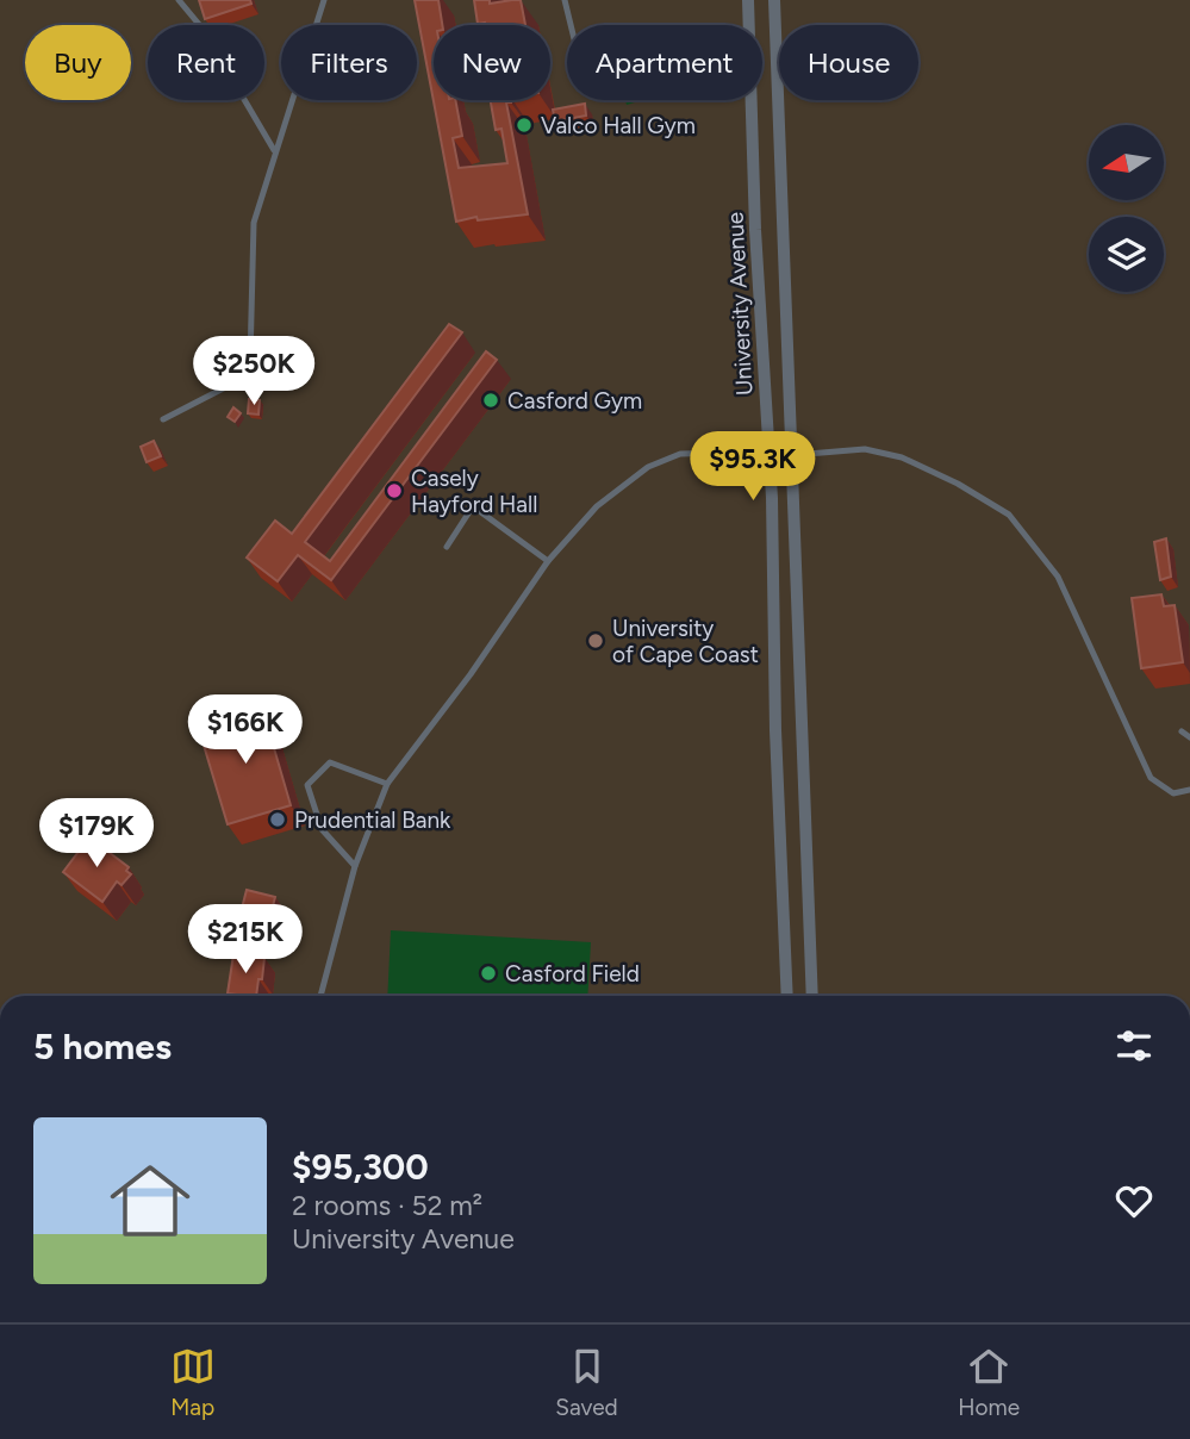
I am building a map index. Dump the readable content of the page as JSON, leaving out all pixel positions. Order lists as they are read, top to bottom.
{
  "streets": {
    "street": ["University Avenue"]
  },
  "places": [
    "Valco Hall Gym",
    "Casford Gym",
    "Casely Hayford Hall",
    "University of Cape Coast",
    "Prudential Bank",
    "Casford Field"
  ],
  "north": "left",
  "page": {
    "chip": [
      "Buy",
      "Rent",
      "Filters",
      "New",
      "Apartment",
      "House"
    ],
    "price": [
      "$250K",
      "$95.3K",
      "$166K",
      "$179K",
      "$215K"
    ],
    "heading": "5 homes",
    "list": [
      {
        "name": "$95,300",
        "note": "2 rooms · 52 m² · University Avenue"
      }
    ],
    "tabs": ["Map", "Saved", "Home"]
  }
}
